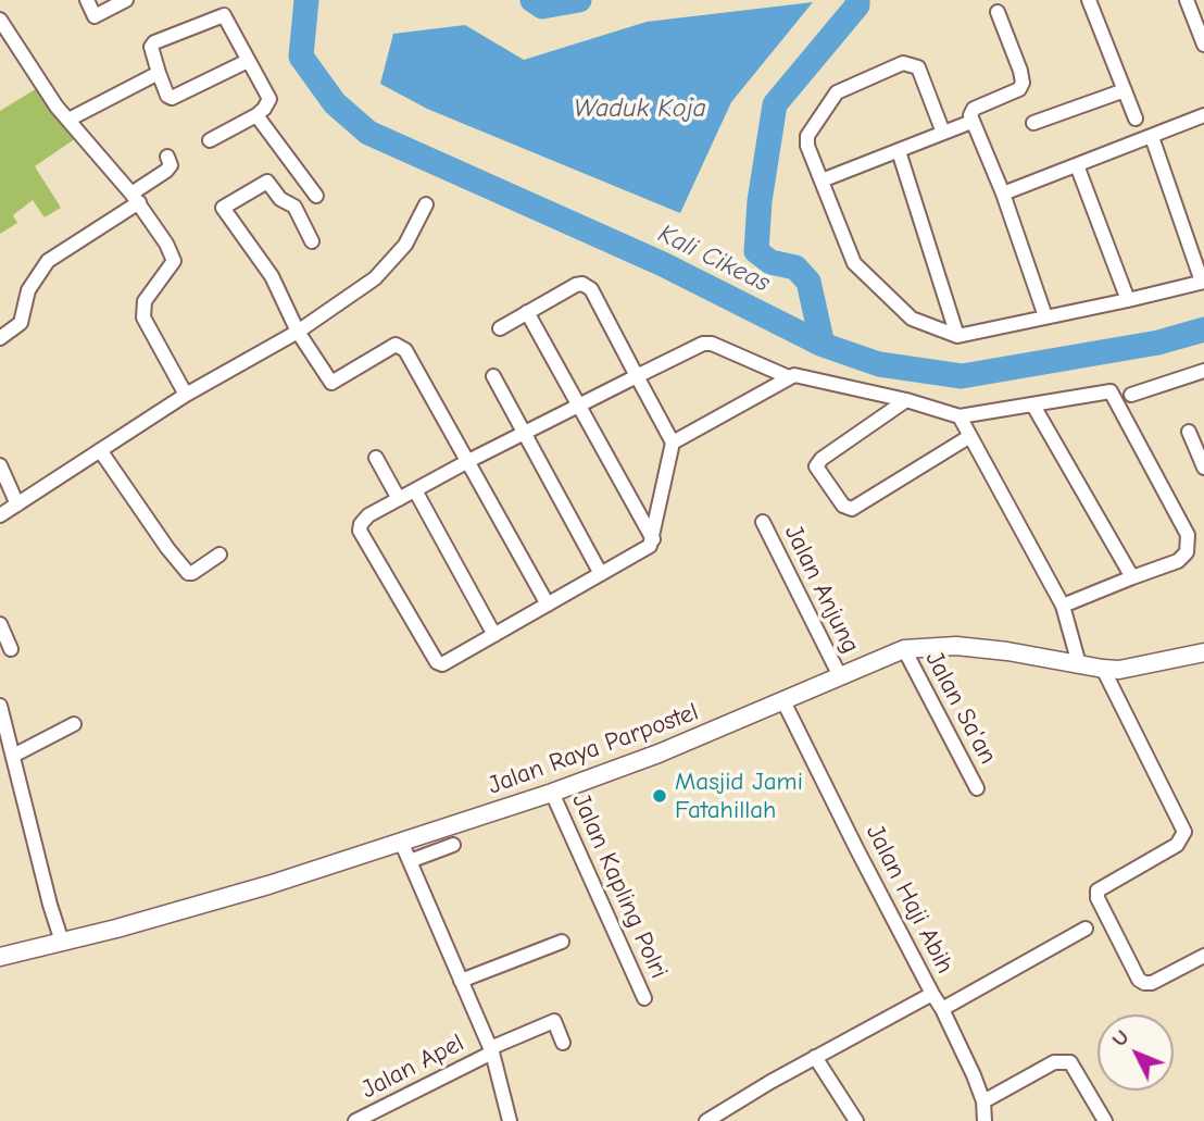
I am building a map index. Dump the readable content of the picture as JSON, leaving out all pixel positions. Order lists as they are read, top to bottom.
{
  "streets": {
    "main road": ["Jalan Raya Parpostel"],
    "street": [
      "Jalan Anjung",
      "Jalan Sa'an",
      "Jalan Kapling Polri",
      "Jalan Haji Abih",
      "Jalan Apel"
    ]
  },
  "crossings": [
    ["Jalan Anjung", "Jalan Raya Parpostel"],
    ["Jalan Sa'an", "Jalan Raya Parpostel"],
    ["Jalan Raya Parpostel", "Jalan Kapling Polri"],
    ["Jalan Raya Parpostel", "Jalan Haji Abih"]
  ],
  "water": ["Waduk Koja", "Kali Cikeas"],
  "places": ["Masjid Jami Fatahillah"],
  "north": "top left"
}
